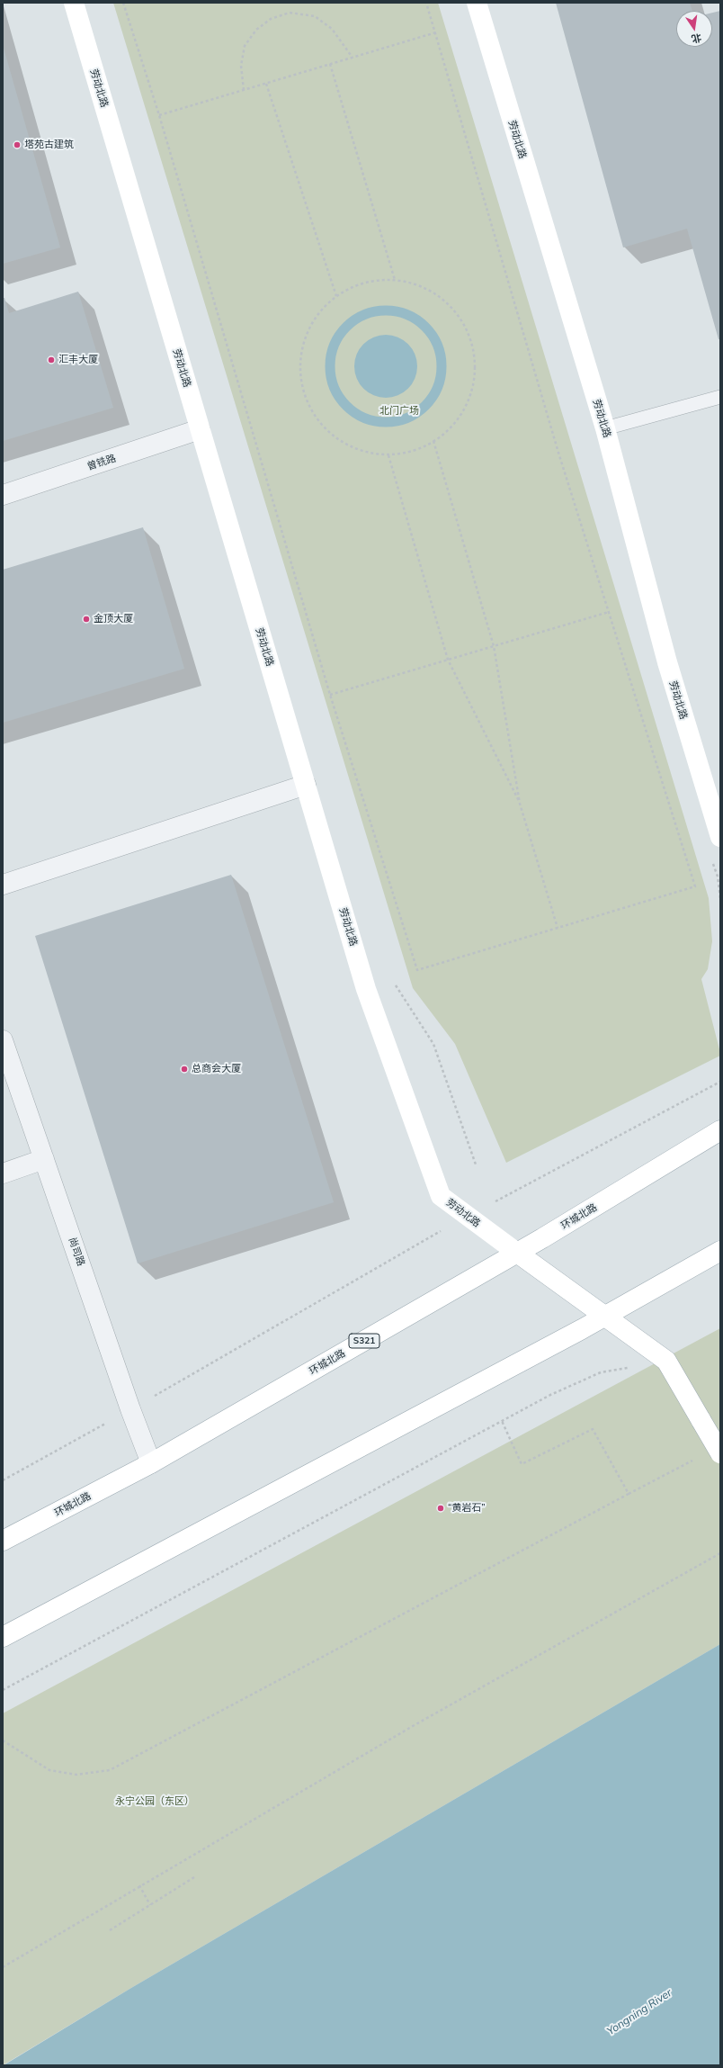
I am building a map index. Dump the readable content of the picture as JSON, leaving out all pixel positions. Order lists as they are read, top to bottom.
{
  "streets": {
    "main road": ["劳动北路", "环城北路", "S321"],
    "street": ["曾铣路", "尚司路"]
  },
  "crossings": [
    ["劳动北路", "曾铣路"],
    ["劳动北路", "环城北路"],
    ["环城北路", "尚司路"]
  ],
  "water": ["Yongning River"],
  "parks": ["北门广场", "永宁公园（东区）"],
  "places": [
    "塔苑古建筑",
    "汇丰大厦",
    "金顶大厦",
    "总商会大厦",
    "“黄岩石”"
  ],
  "north": "bottom"
}
